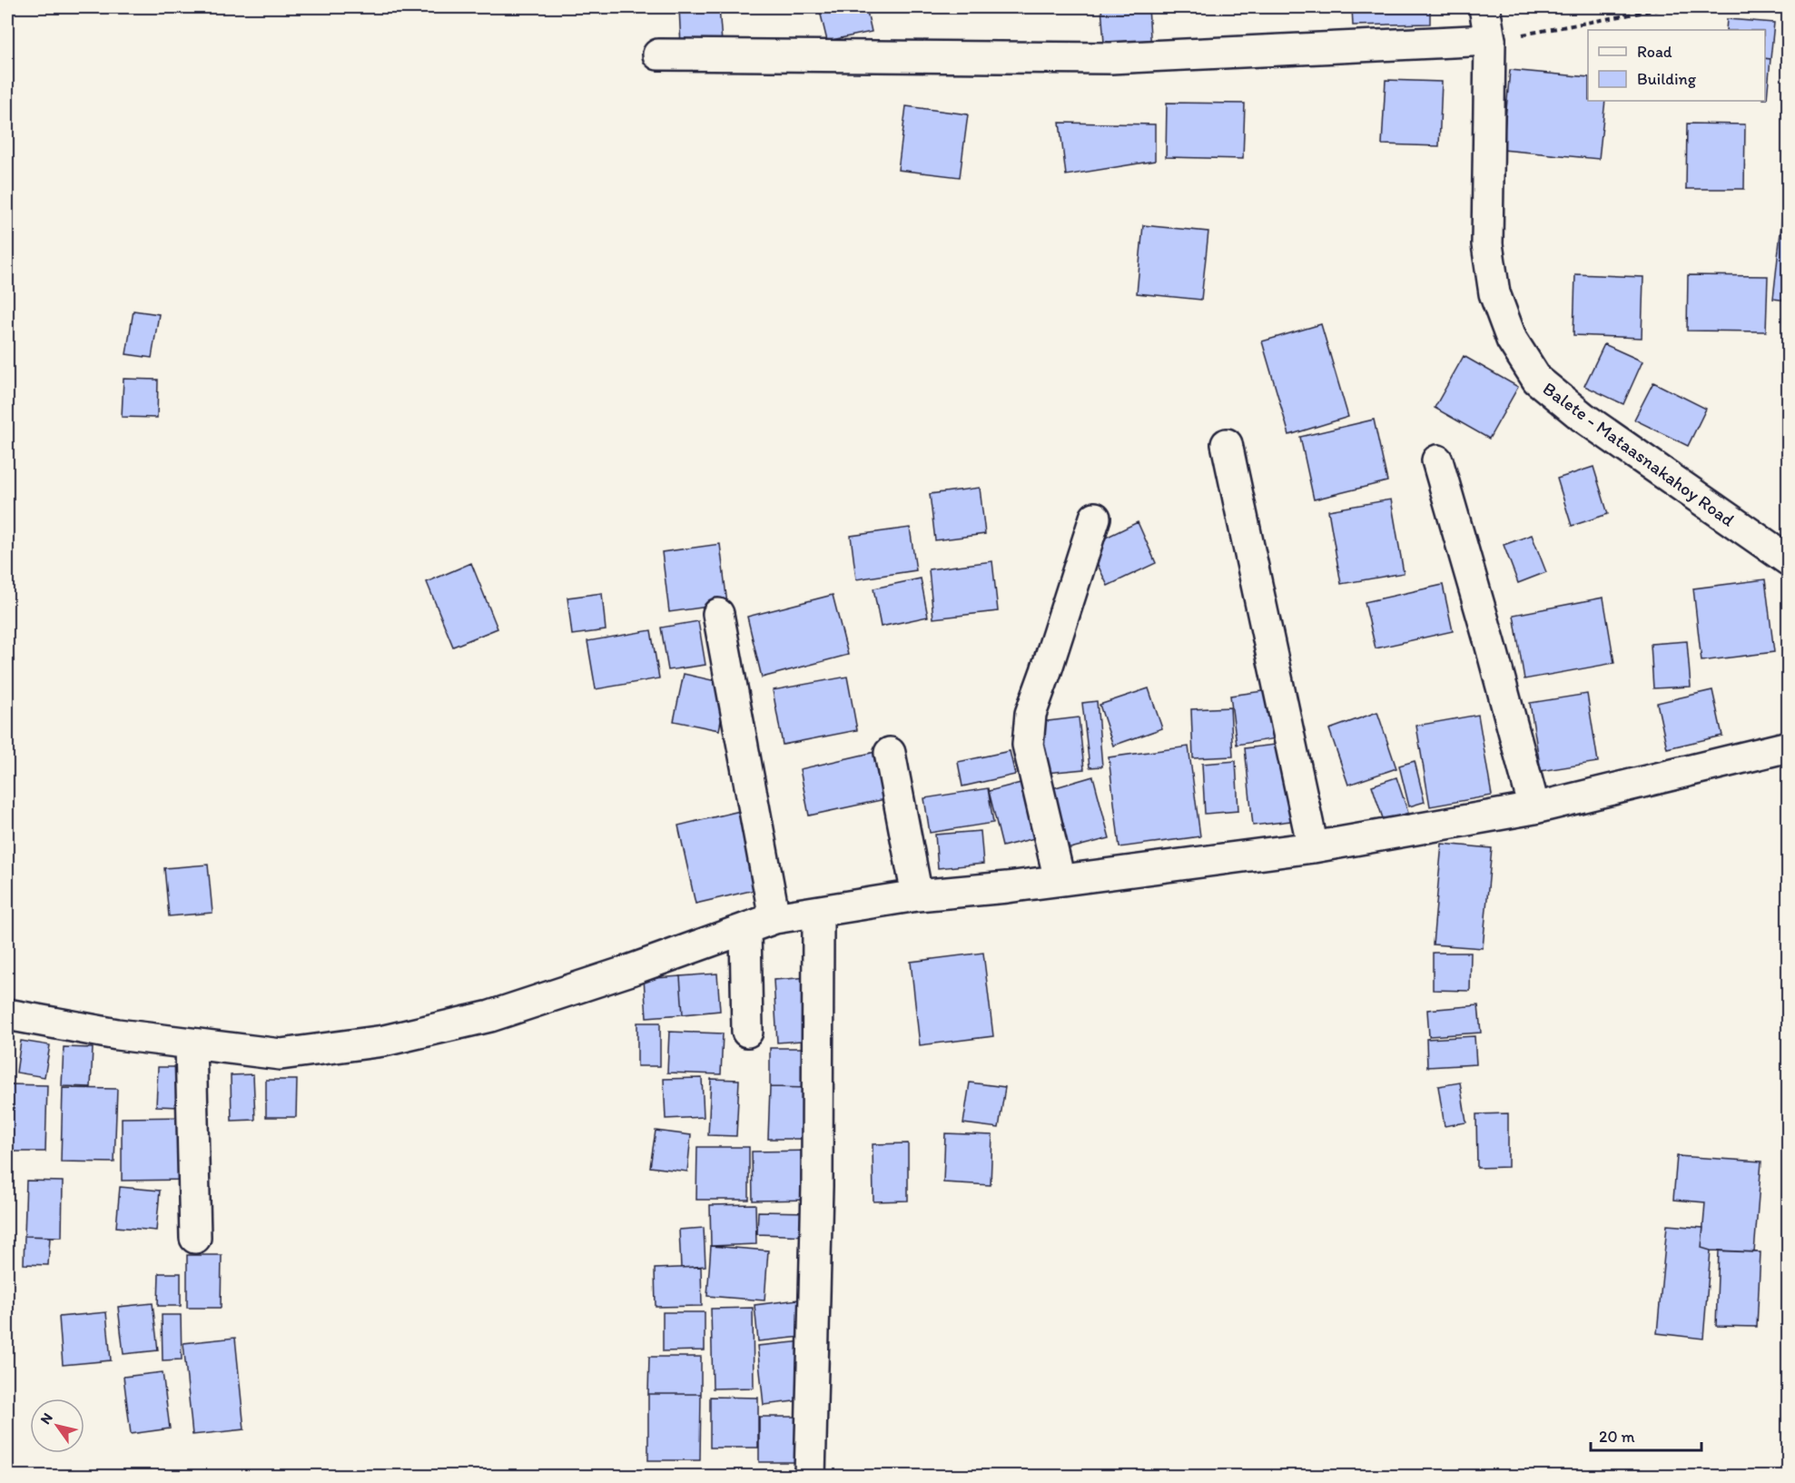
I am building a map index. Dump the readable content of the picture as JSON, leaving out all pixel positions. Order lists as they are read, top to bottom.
{
  "streets": {
    "street": ["Balete - Mataasnakahoy Road"]
  },
  "legend": ["Road", "Building"],
  "scale_bar": "20 m",
  "north": "top left"
}
